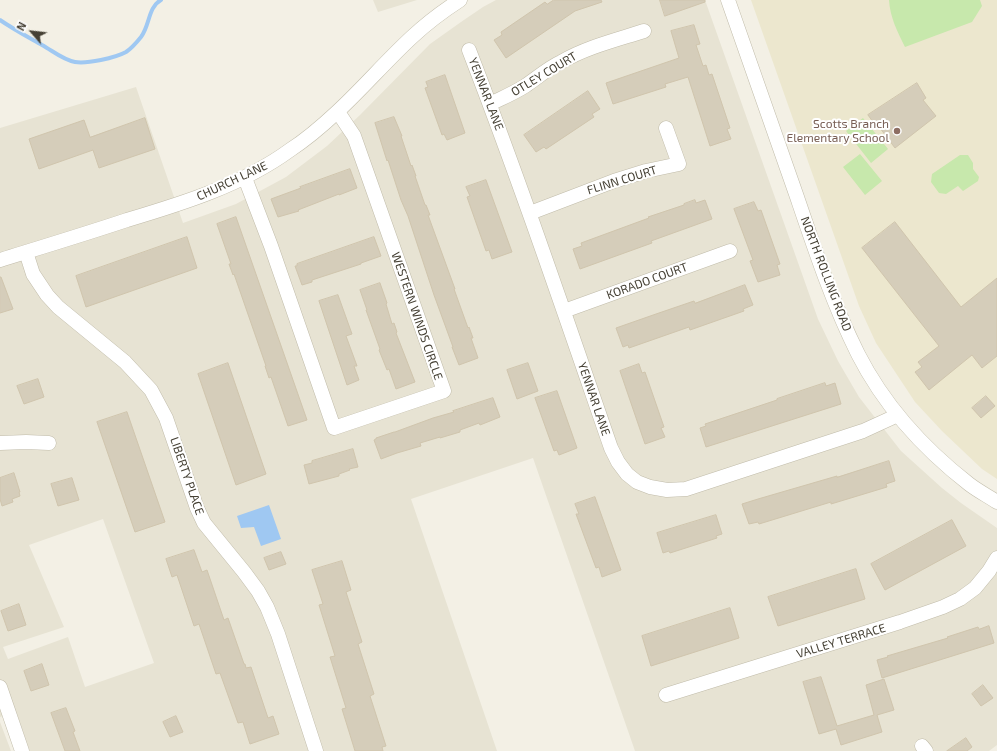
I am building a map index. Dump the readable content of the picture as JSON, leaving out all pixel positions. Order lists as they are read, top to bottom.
{
  "streets": {
    "street": [
      "OTLEY COURT",
      "YENNAR LANE",
      "FLINN COURT",
      "CHURCH LANE",
      "NORTH ROLLING ROAD",
      "KORADO COURT",
      "WESTERN WINDS CIRCLE",
      "LIBERTY PLACE",
      "VALLEY TERRACE"
    ]
  },
  "crossings": [
    ["OTLEY COURT", "YENNAR LANE"],
    ["YENNAR LANE", "FLINN COURT"],
    ["YENNAR LANE", "NORTH ROLLING ROAD"],
    ["YENNAR LANE", "KORADO COURT"],
    ["CHURCH LANE", "WESTERN WINDS CIRCLE"],
    ["CHURCH LANE", "LIBERTY PLACE"]
  ],
  "places": ["Scotts Branch Elementary School"],
  "north": "top left"
}
